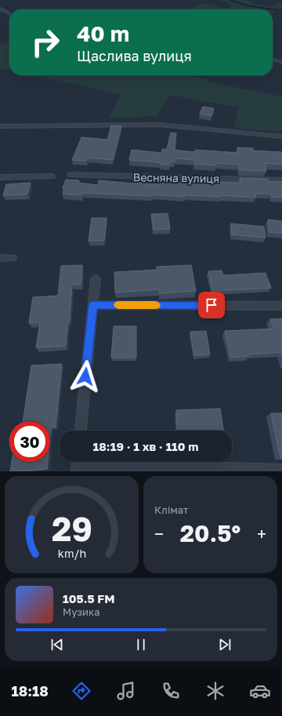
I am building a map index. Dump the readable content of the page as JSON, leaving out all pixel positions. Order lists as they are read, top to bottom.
{
  "streets": {
    "street": ["Весняна вулиця"]
  },
  "page": {
    "turn": ["40 m", "Щаслива вулиця"],
    "limit": "30",
    "trip": "18:19 · 1 хв · 110 m",
    "tile": "Клімат",
    "heat": ["−", "20.5°", "+"],
    "song": ["105.5 FM", "Музика"],
    "tabs": "18:18",
    "gauge": ["29", "km/h"]
  }
}
